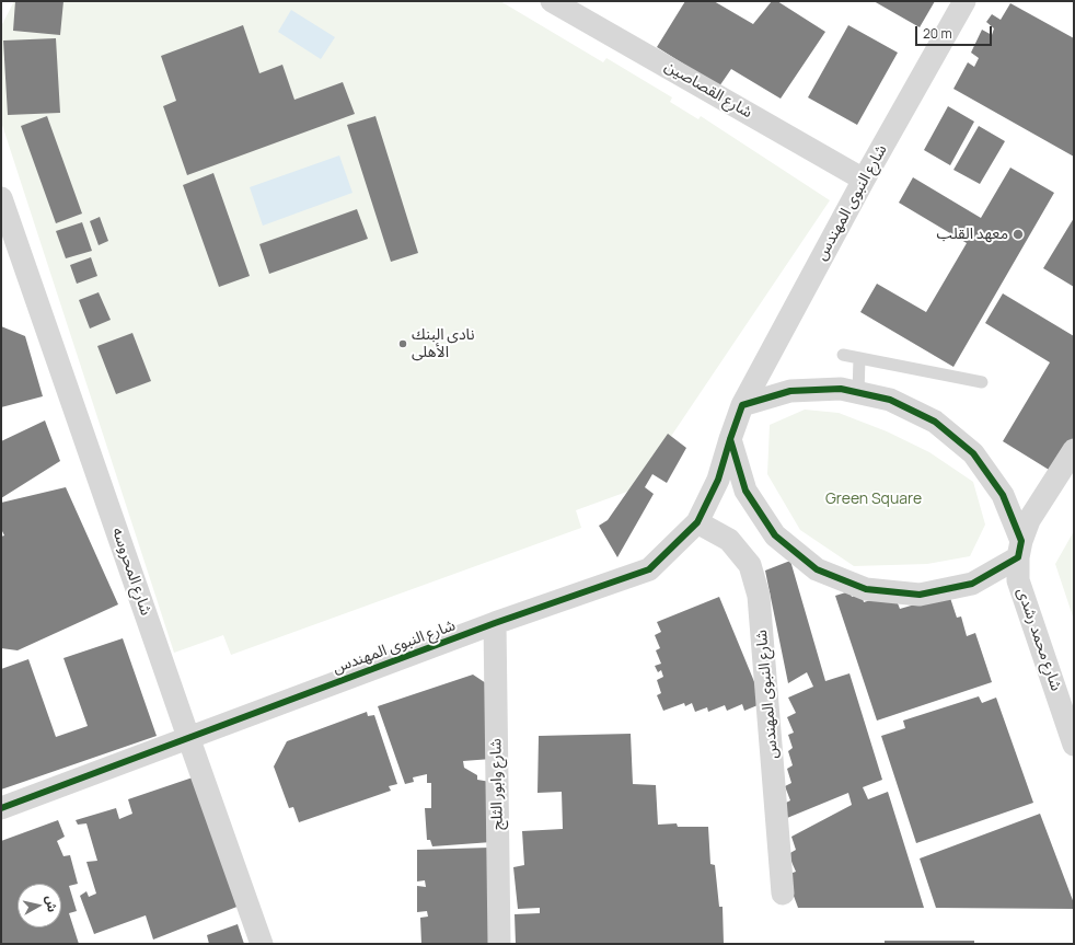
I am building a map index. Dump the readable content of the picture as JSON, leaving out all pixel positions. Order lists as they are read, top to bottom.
{
  "streets": {
    "street": [
      "شارع القصاصين",
      "شارع النبوى المهندس",
      "شارع المحروسه",
      "شارع محمد رشدى",
      "شارع وابور الثلج"
    ]
  },
  "crossings": [
    ["شارع القصاصين", "شارع النبوى المهندس"],
    ["شارع النبوى المهندس", "شارع المحروسه"],
    ["شارع النبوى المهندس", "شارع وابور الثلج"]
  ],
  "parks": ["Green Square"],
  "places": ["معهد القلب", "نادى البنك الأهلى"],
  "scale_bar": "20 m",
  "north": "right"
}
